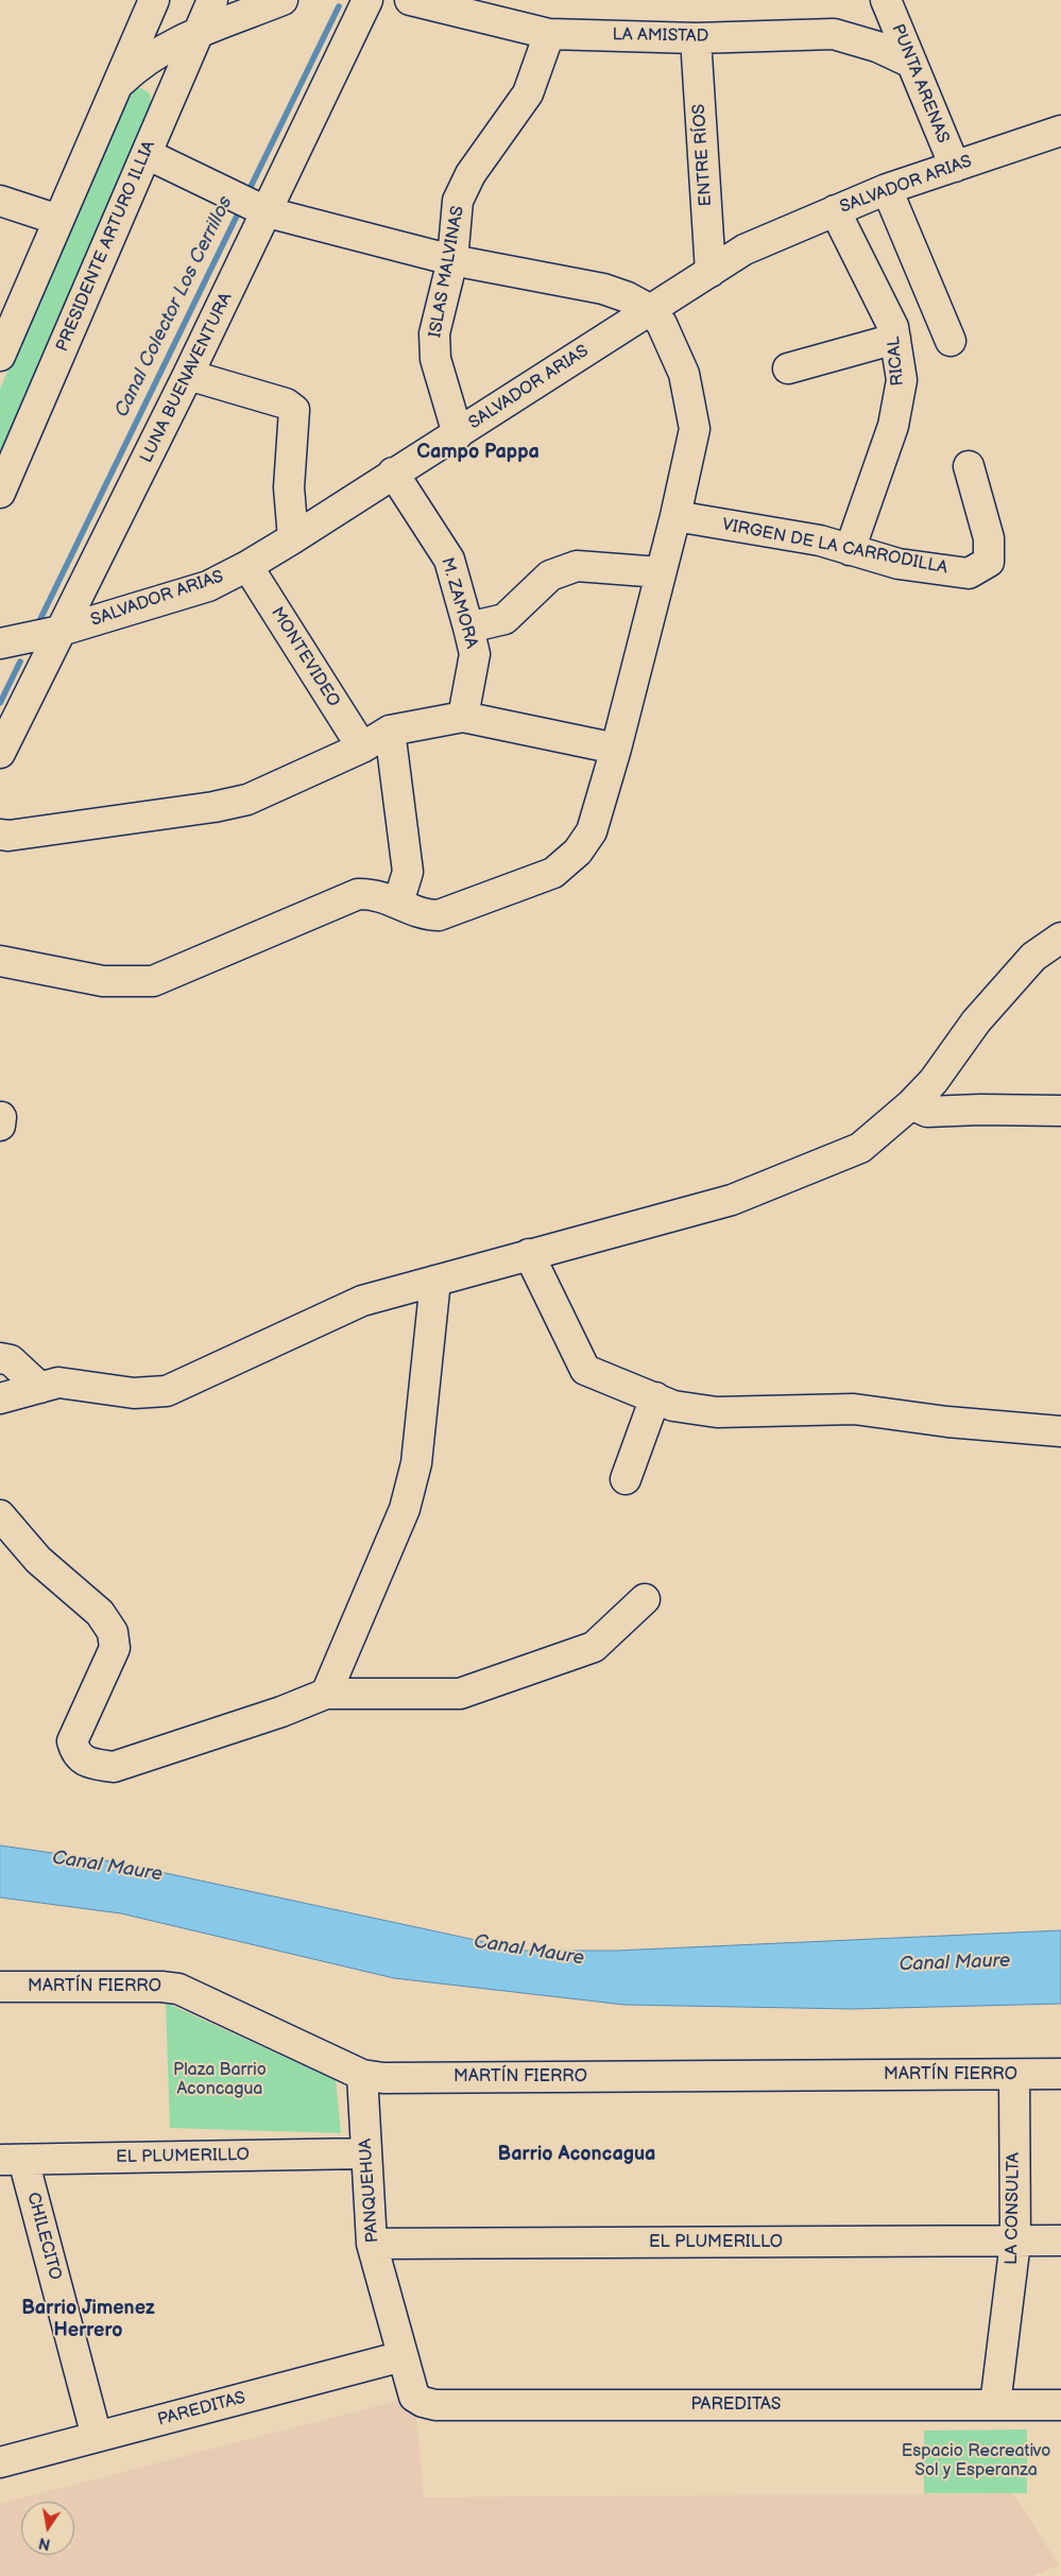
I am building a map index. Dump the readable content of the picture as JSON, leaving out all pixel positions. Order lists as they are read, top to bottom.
{
  "streets": {
    "street": [
      "LA AMISTAD",
      "PUNTA ARENAS",
      "ENTRE RÍOS",
      "SALVADOR ARIAS",
      "PRESIDENTE ARTURO ILLIA",
      "ISLAS MALVINAS",
      "RICAL",
      "LUNA BUENAVENTURA",
      "VIRGEN DE LA CARRODILLA",
      "M. ZAMORA",
      "MONTEVIDEO",
      "MARTÍN FIERRO",
      "EL PLUMERILLO",
      "PANQUEHUA",
      "LA CONSULTA",
      "CHILECITO",
      "PAREDITAS"
    ]
  },
  "crossings": [
    ["LA AMISTAD", "PUNTA ARENAS"],
    ["LA AMISTAD", "ENTRE RÍOS"],
    ["LA AMISTAD", "ISLAS MALVINAS"],
    ["PUNTA ARENAS", "SALVADOR ARIAS"],
    ["ENTRE RÍOS", "SALVADOR ARIAS"],
    ["SALVADOR ARIAS", "ISLAS MALVINAS"],
    ["SALVADOR ARIAS", "RICAL"],
    ["SALVADOR ARIAS", "LUNA BUENAVENTURA"],
    ["SALVADOR ARIAS", "M. ZAMORA"],
    ["SALVADOR ARIAS", "MONTEVIDEO"],
    ["RICAL", "VIRGEN DE LA CARRODILLA"],
    ["MARTÍN FIERRO", "PANQUEHUA"],
    ["MARTÍN FIERRO", "LA CONSULTA"],
    ["EL PLUMERILLO", "PANQUEHUA"],
    ["EL PLUMERILLO", "LA CONSULTA"],
    ["EL PLUMERILLO", "CHILECITO"],
    ["PANQUEHUA", "PAREDITAS"],
    ["LA CONSULTA", "PAREDITAS"],
    ["CHILECITO", "PAREDITAS"]
  ],
  "districts": ["Campo Pappa", "Barrio Aconcagua", "Barrio Jimenez Herrero"],
  "water": ["Canal Colector Los Cerrillos", "Canal Maure"],
  "parks": ["Plaza Barrio Aconcagua", "Espacio Recreativo Sol y Esperanza"],
  "north": "bottom"
}
